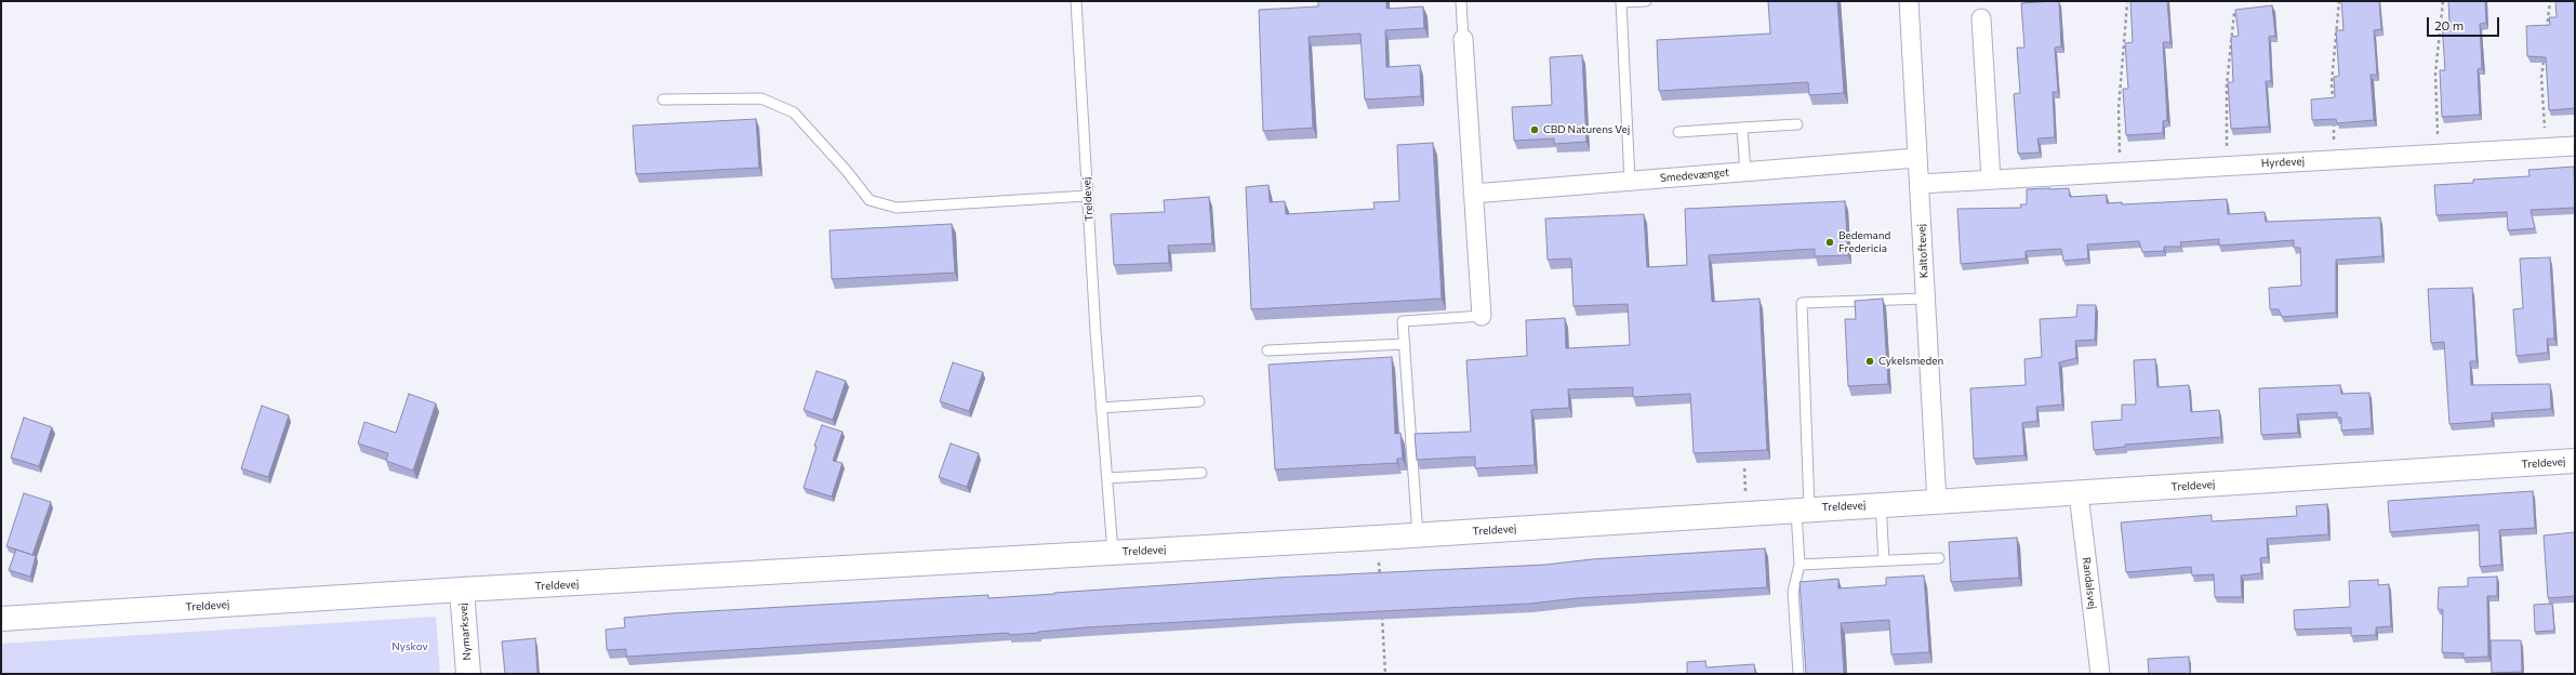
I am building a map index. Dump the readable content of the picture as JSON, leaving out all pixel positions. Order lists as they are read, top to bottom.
{
  "streets": {
    "street": [
      "Hyrdevej",
      "Smedevænget",
      "Treldevej",
      "Kaltoftevej",
      "Randalsvej",
      "Nymarksvej"
    ]
  },
  "crossings": [
    ["Hyrdevej", "Kaltoftevej"],
    ["Smedevænget", "Kaltoftevej"],
    ["Treldevej", "Kaltoftevej"],
    ["Treldevej", "Randalsvej"],
    ["Treldevej", "Nymarksvej"]
  ],
  "parks": ["Nyskov"],
  "places": ["CBD Naturens Vej", "Bedemand Fredericia", "Cykelsmeden"],
  "scale_bar": "20 m"
}
